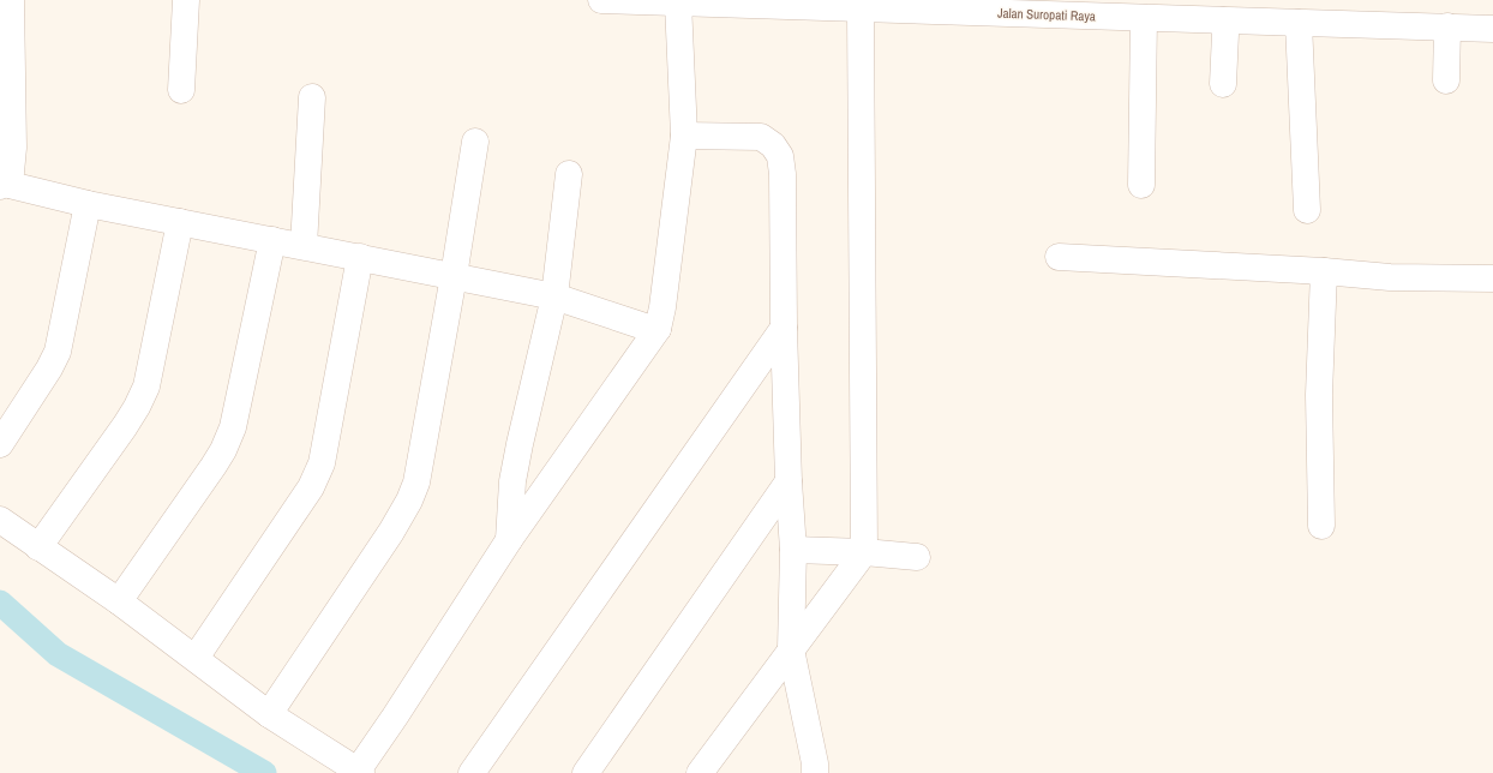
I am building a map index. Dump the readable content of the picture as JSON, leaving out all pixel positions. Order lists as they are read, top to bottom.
{
  "streets": {
    "street": ["Jalan Suropati Raya"]
  }
}
